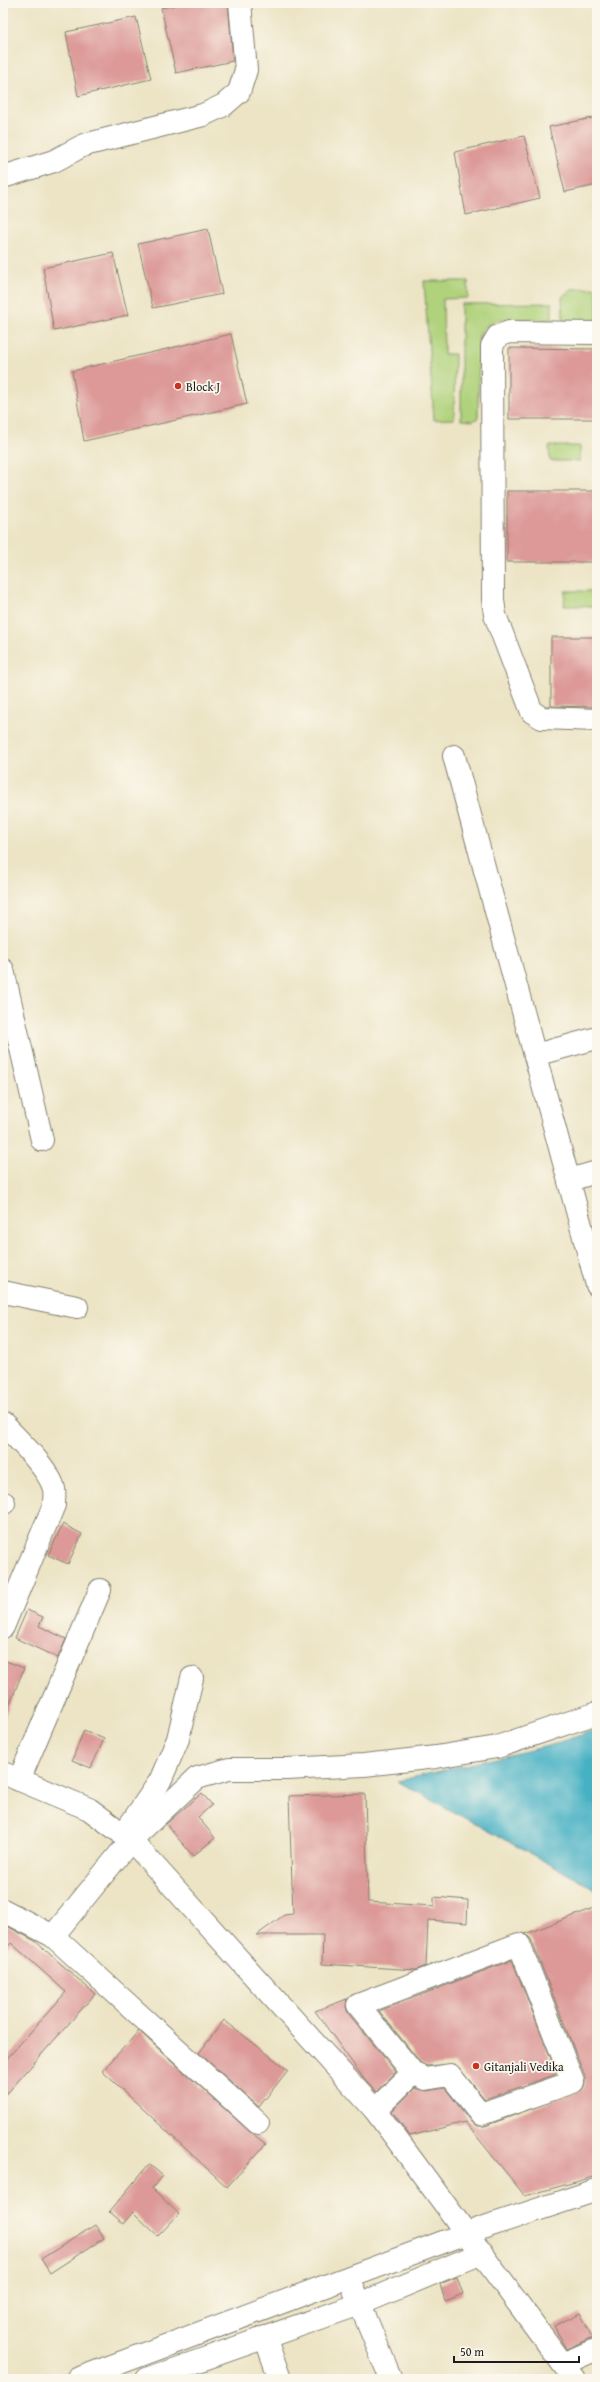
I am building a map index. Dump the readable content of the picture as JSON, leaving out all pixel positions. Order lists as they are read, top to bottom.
{
  "places": ["Block J", "Gitanjali Vedika"],
  "scale_bar": "50 m"
}
